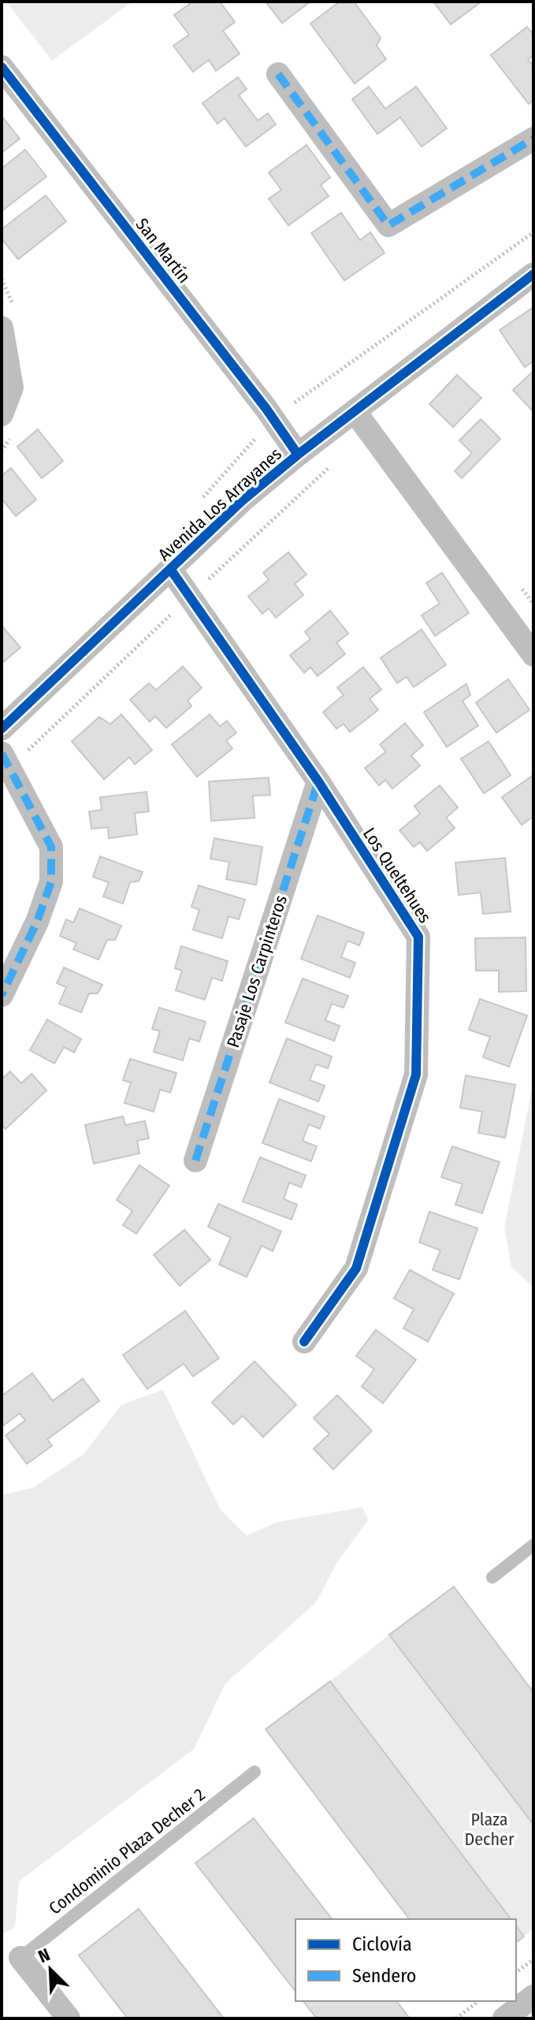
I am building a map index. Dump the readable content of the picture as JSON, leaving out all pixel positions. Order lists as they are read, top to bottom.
{
  "streets": {
    "street": [
      "San Martín",
      "Avenida Los Arrayanes",
      "Los Queltehues",
      "Pasaje Los Carpinteros"
    ],
    "lane": ["Condominio Plaza Decher 2"]
  },
  "crossings": [
    ["San Martín", "Avenida Los Arrayanes"],
    ["Avenida Los Arrayanes", "Los Queltehues"],
    ["Los Queltehues", "Pasaje Los Carpinteros"]
  ],
  "parks": ["Plaza Decher"],
  "legend": ["Ciclovía", "Sendero"],
  "north": "top left"
}
